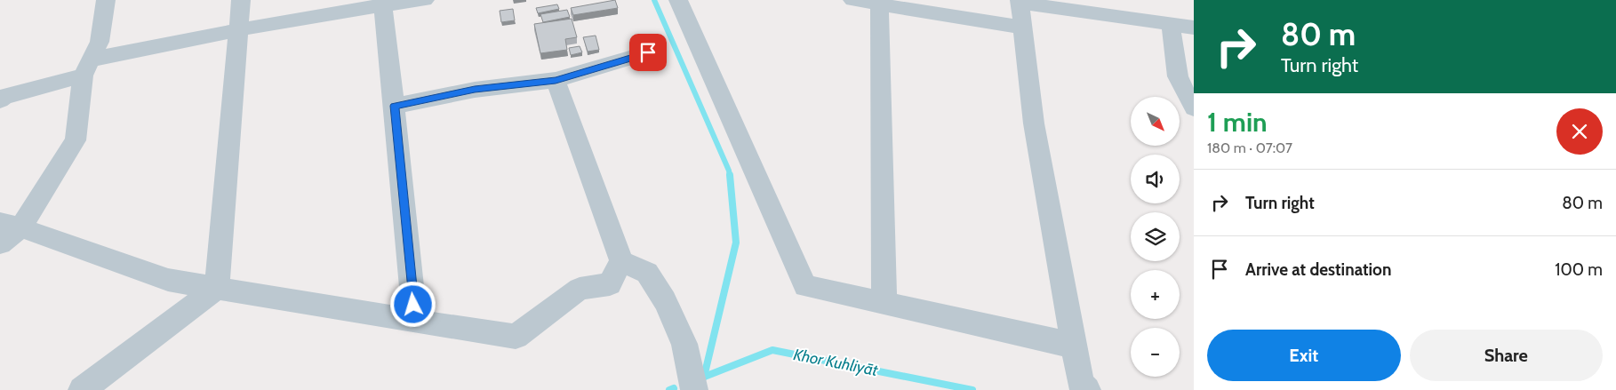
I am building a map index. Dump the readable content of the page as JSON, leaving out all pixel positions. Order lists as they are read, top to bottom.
{
  "water": ["Khor Kuhliyāt"],
  "north": "bottom right",
  "page": {
    "turn": ["80 m", "Turn right"],
    "heading": ["1 min", "180 m · 07:07"],
    "map_buttons": ["+", "−"],
    "list": [
      {
        "name": "Turn right",
        "value": "80 m"
      },
      {
        "name": "Arrive at destination",
        "value": "100 m"
      }
    ],
    "buttons": ["Exit", "Share"]
  }
}
